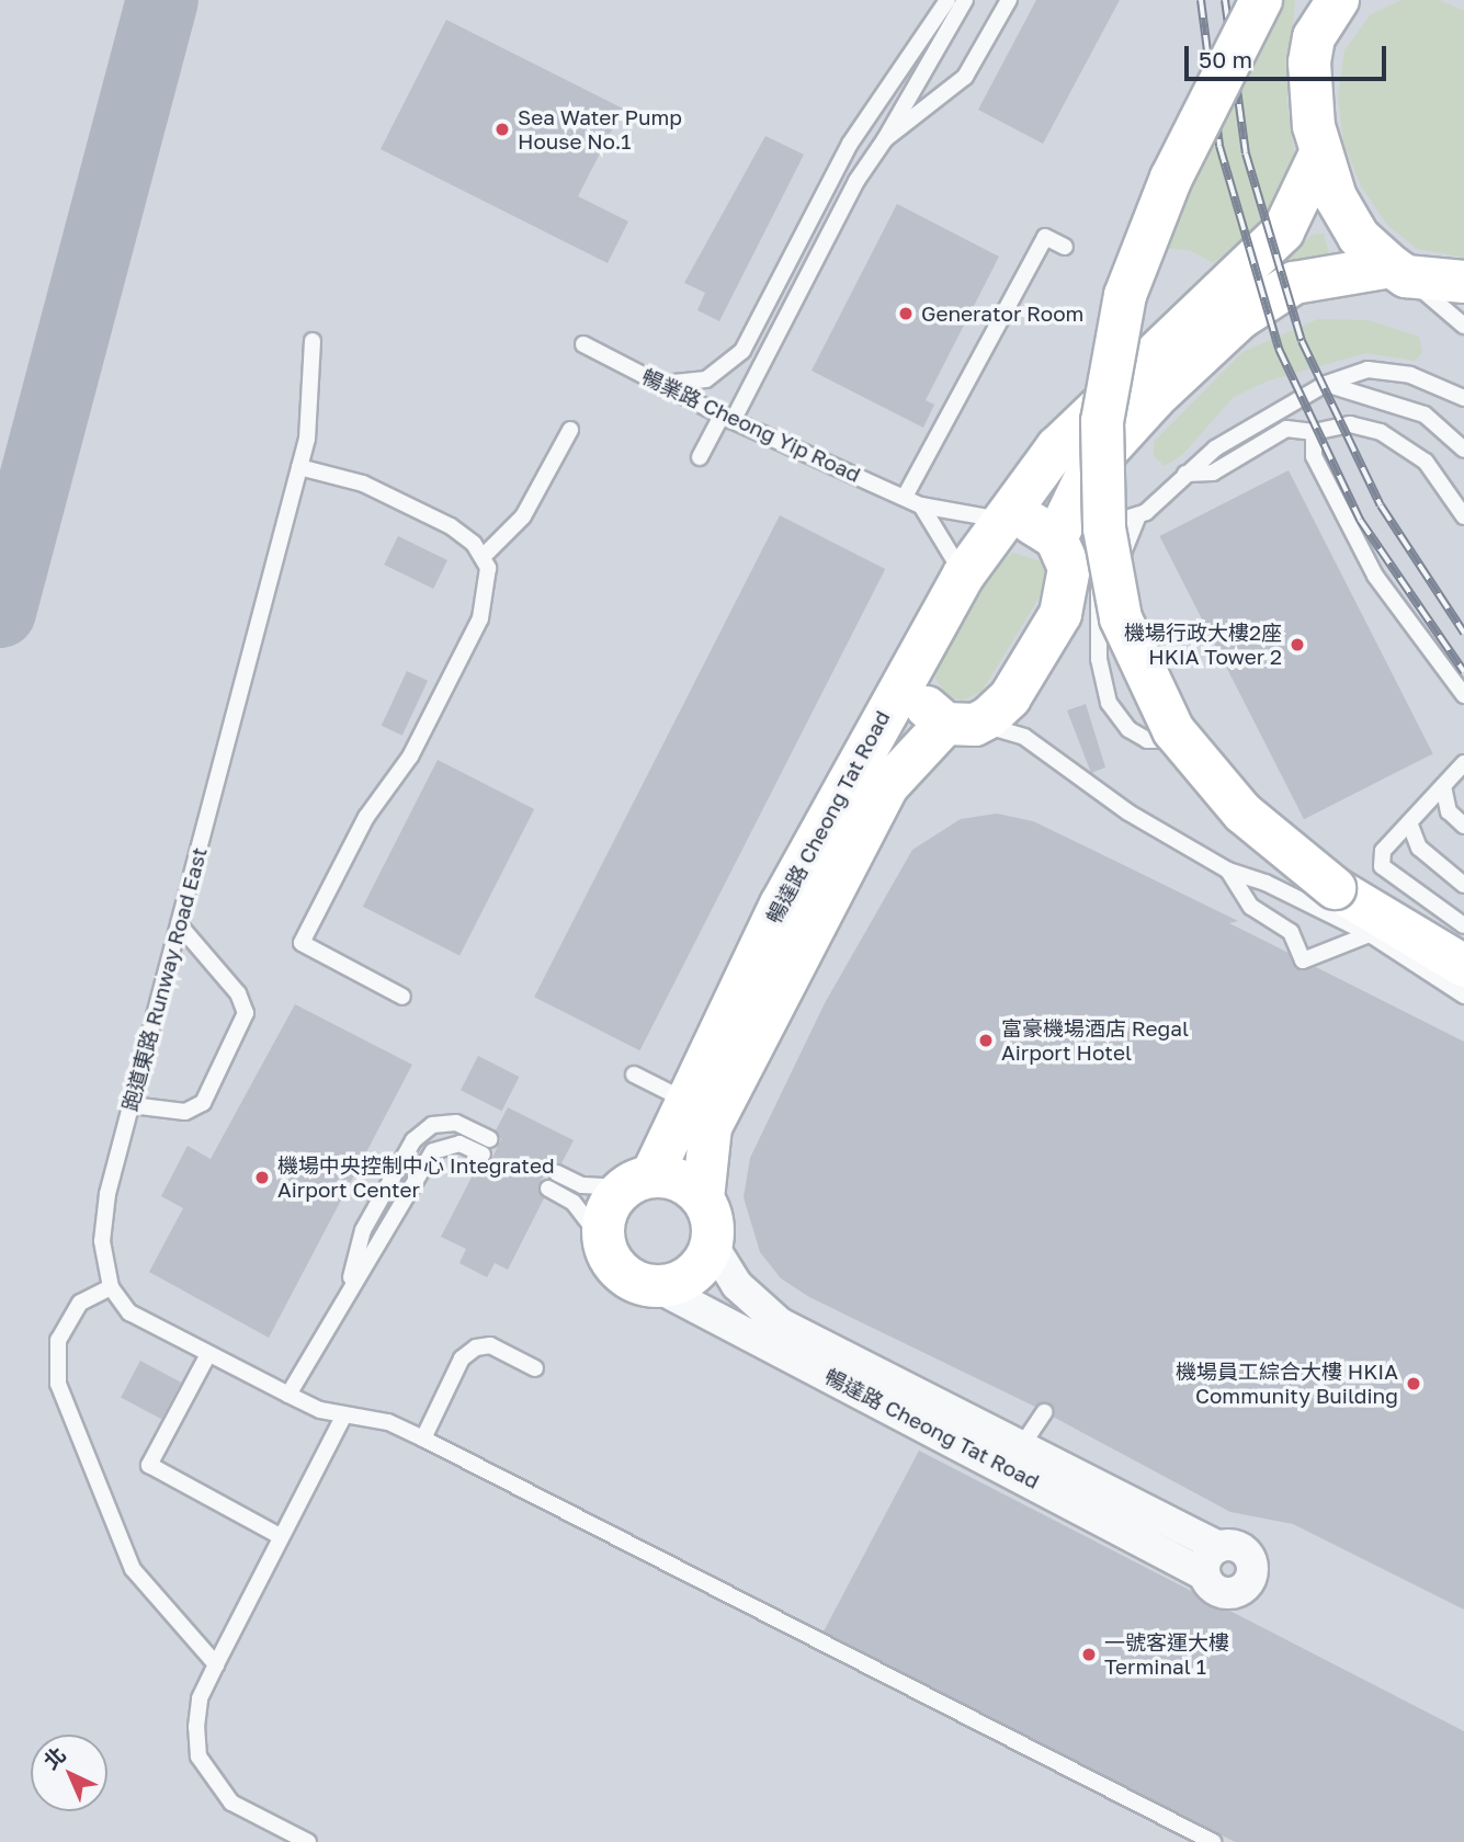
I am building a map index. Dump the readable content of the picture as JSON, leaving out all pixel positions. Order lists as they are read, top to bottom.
{
  "streets": {
    "street": ["暢達路 Cheong Tat Road"],
    "lane": ["暢業路 Cheong Yip Road", "跑道東路 Runway Road East"]
  },
  "crossings": [
    ["暢業路 Cheong Yip Road", "暢達路 Cheong Tat Road"]
  ],
  "places": [
    "Sea Water Pump House No.1",
    "Generator Room",
    "機場行政大樓2座 HKIA Tower 2",
    "富豪機場酒店 Regal Airport Hotel",
    "機場中央控制中心 Integrated Airport Center",
    "機場員工綜合大樓 HKIA Community Building",
    "一號客運大樓 Terminal 1"
  ],
  "scale_bar": "50 m",
  "north": "top left"
}
